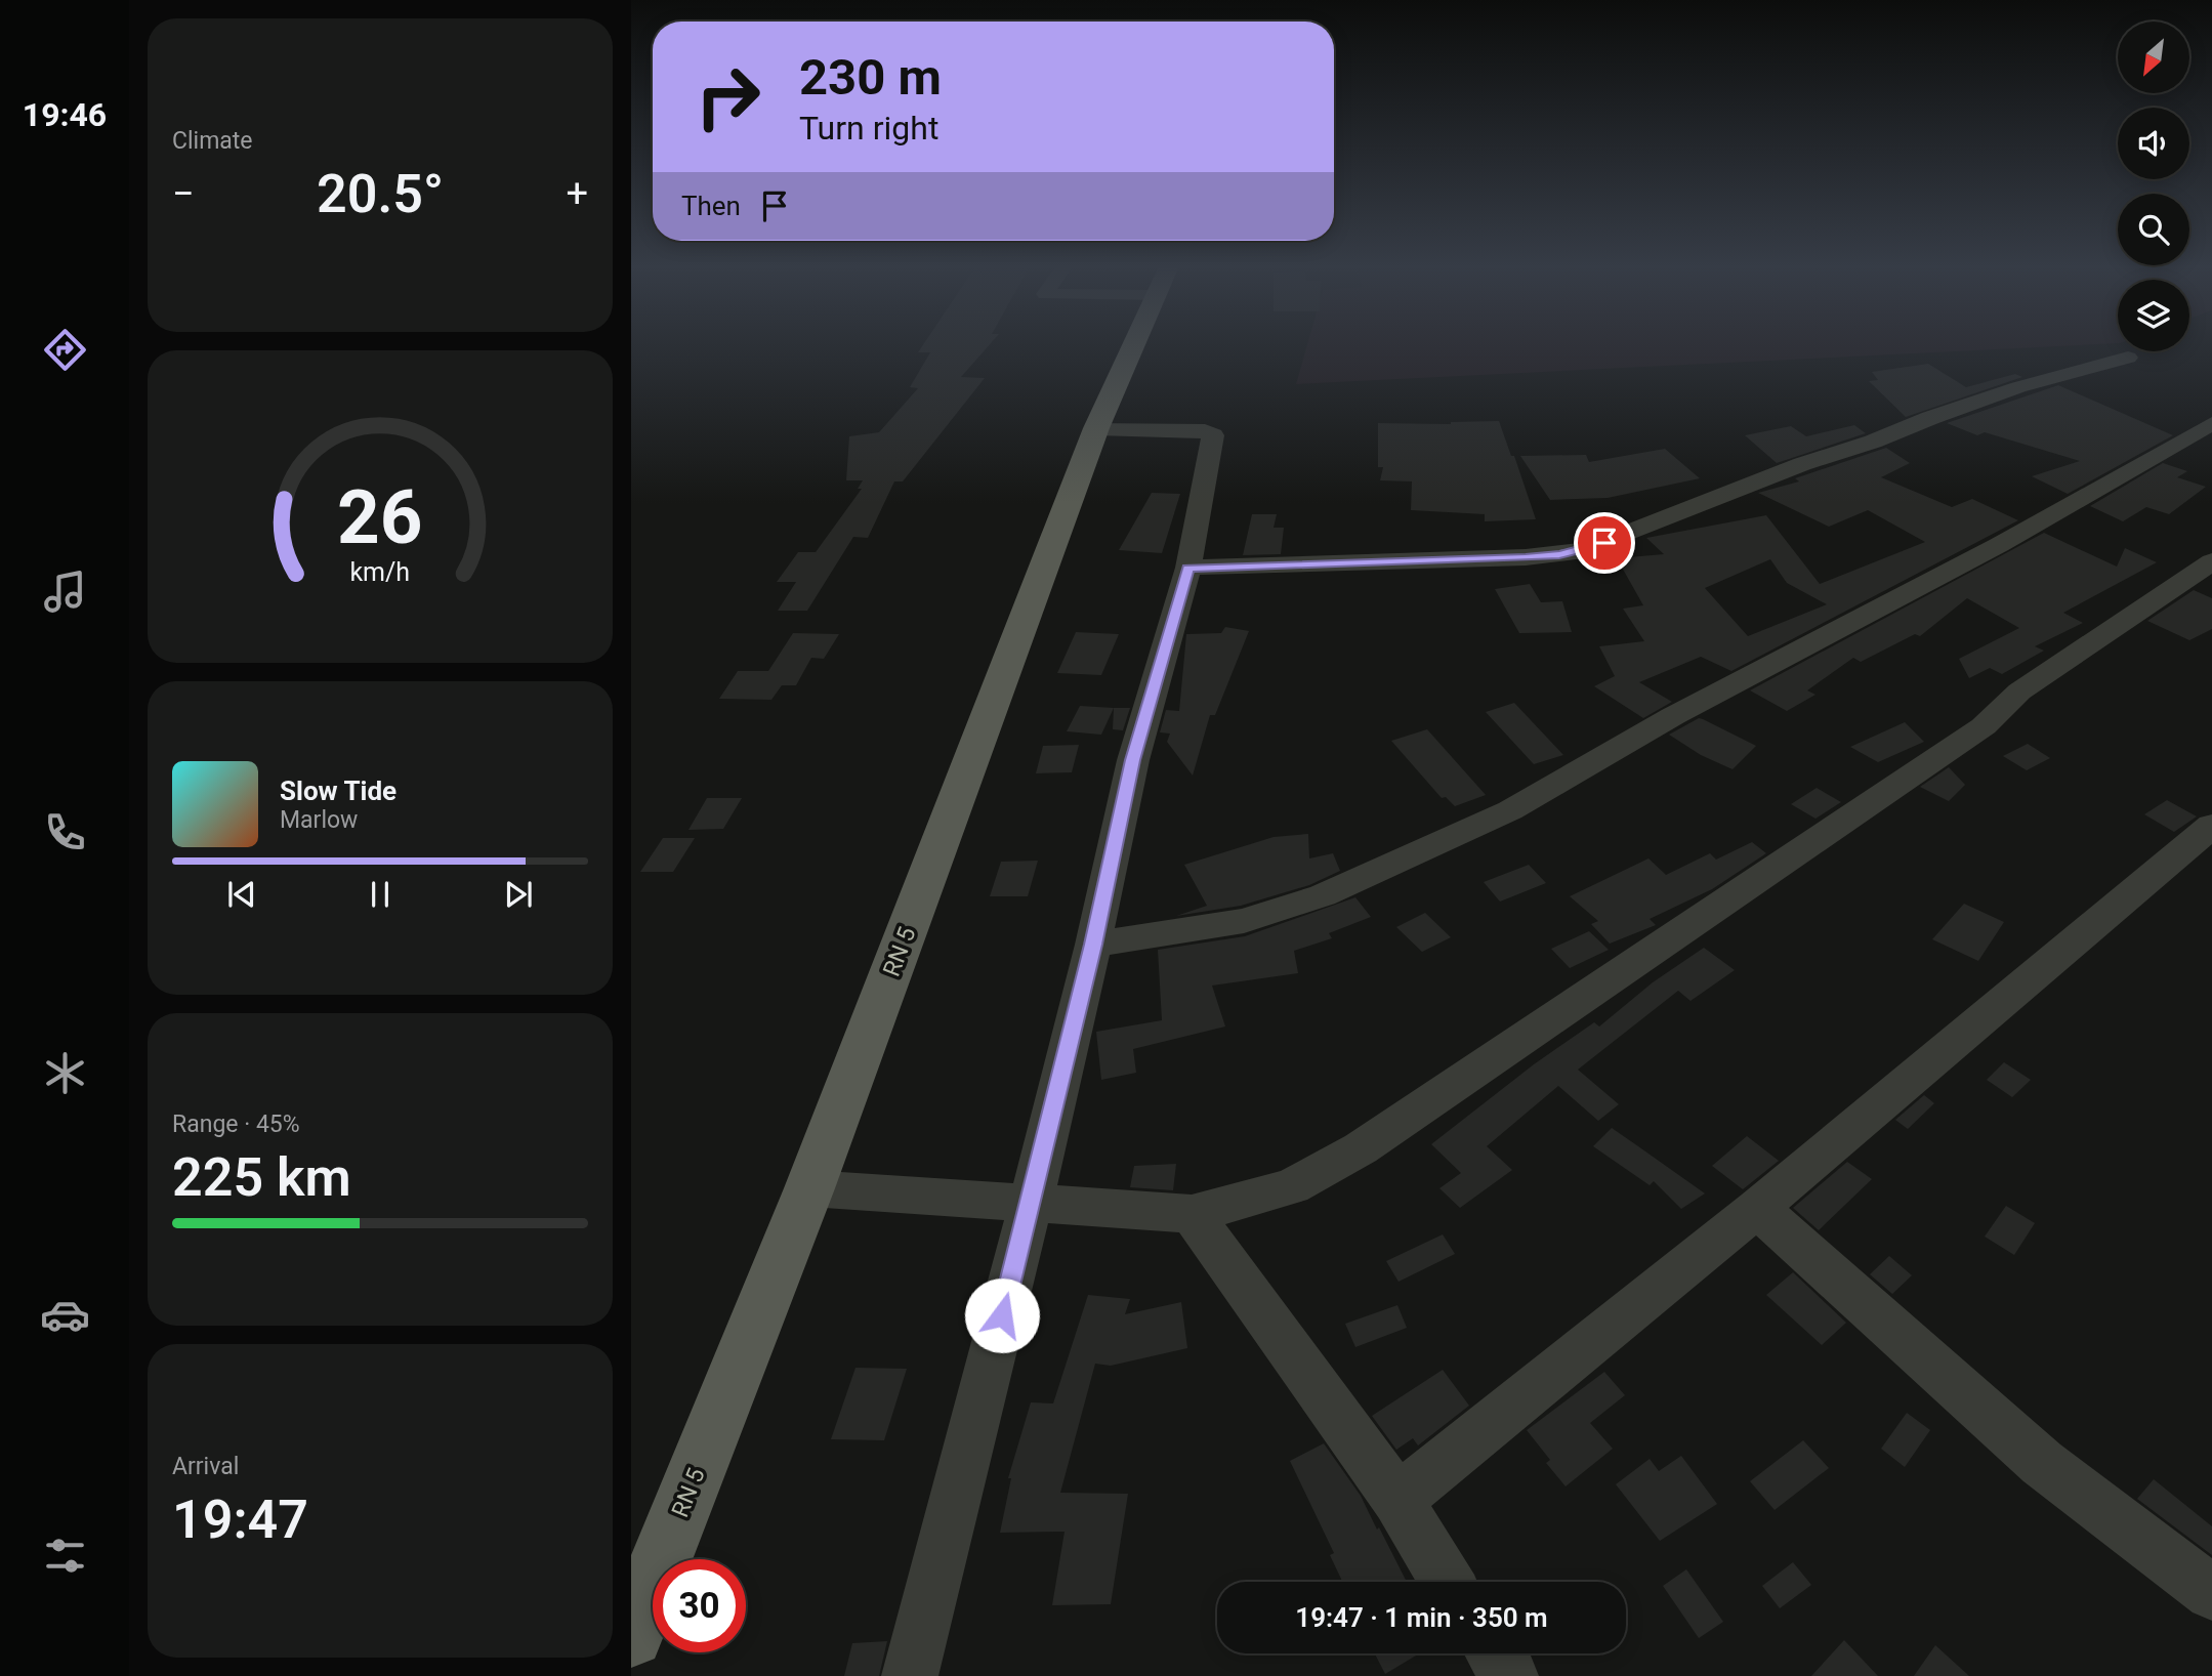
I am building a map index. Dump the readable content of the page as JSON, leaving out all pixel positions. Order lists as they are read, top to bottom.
{
  "streets": {
    "main road": ["RN 5"]
  },
  "north": "bottom left",
  "page": {
    "tabs": "19:46",
    "tile": [
      "Climate",
      ["Range · 45%", "225 km"],
      ["Arrival", "19:47"]
    ],
    "turn": ["230 m", "Turn right"],
    "heat": ["−", "20.5°", "+"],
    "then": "Then",
    "song": ["Slow Tide", "Marlow"],
    "limit": "30",
    "trip": "19:47 · 1 min · 350 m",
    "gauge": ["26", "km/h"]
  }
}
